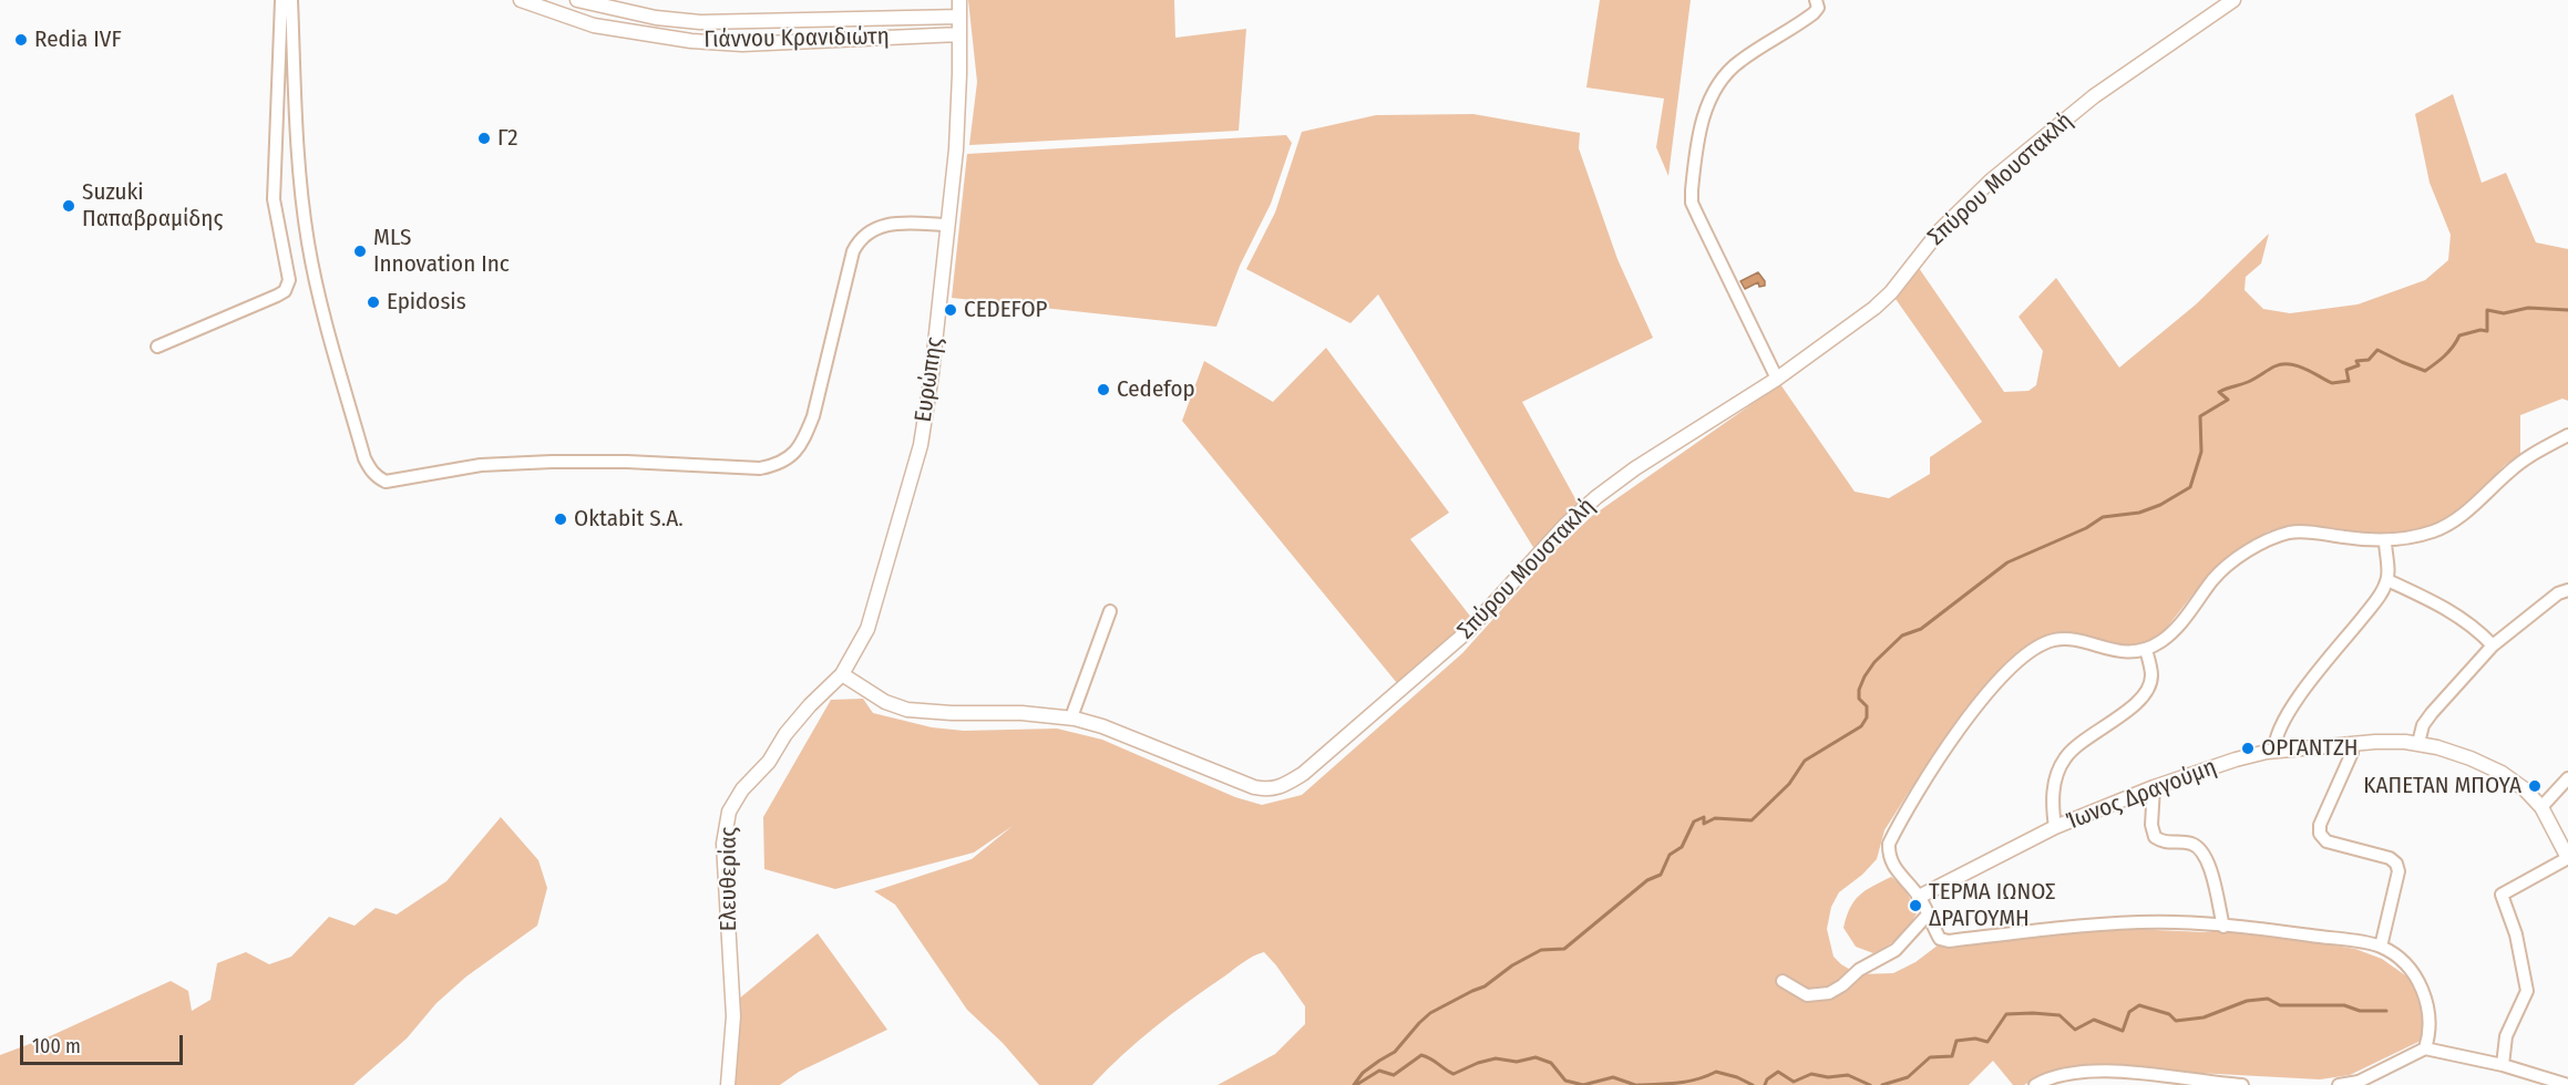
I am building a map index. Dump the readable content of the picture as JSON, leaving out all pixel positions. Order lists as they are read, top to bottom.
{
  "streets": {
    "street": [
      "Γιάννου Κρανιδιώτη",
      "Σπύρου Μουστακλή",
      "Ευρώπης",
      "Ίωνος Δραγούμη",
      "Ελευθερίας"
    ]
  },
  "crossings": [
    ["Γιάννου Κρανιδιώτη", "Ευρώπης"],
    ["Σπύρου Μουστακλή", "Ευρώπης"],
    ["Σπύρου Μουστακλή", "Ελευθερίας"],
    ["Ευρώπης", "Ελευθερίας"]
  ],
  "places": [
    "Redia IVF",
    "Γ2",
    "Suzuki Παπαβραμίδης",
    "MLS Innovation Inc",
    "Epidosis",
    "CEDEFOP",
    "Cedefop",
    "Oktabit S.A.",
    "ΟΡΓΑΝΤΖΗ",
    "ΚΑΠΕΤΑΝ ΜΠΟΥΑ",
    "ΤΕΡΜΑ ΙΩΝΟΣ ΔΡΑΓΟΥΜΗ"
  ],
  "scale_bar": "100 m"
}
